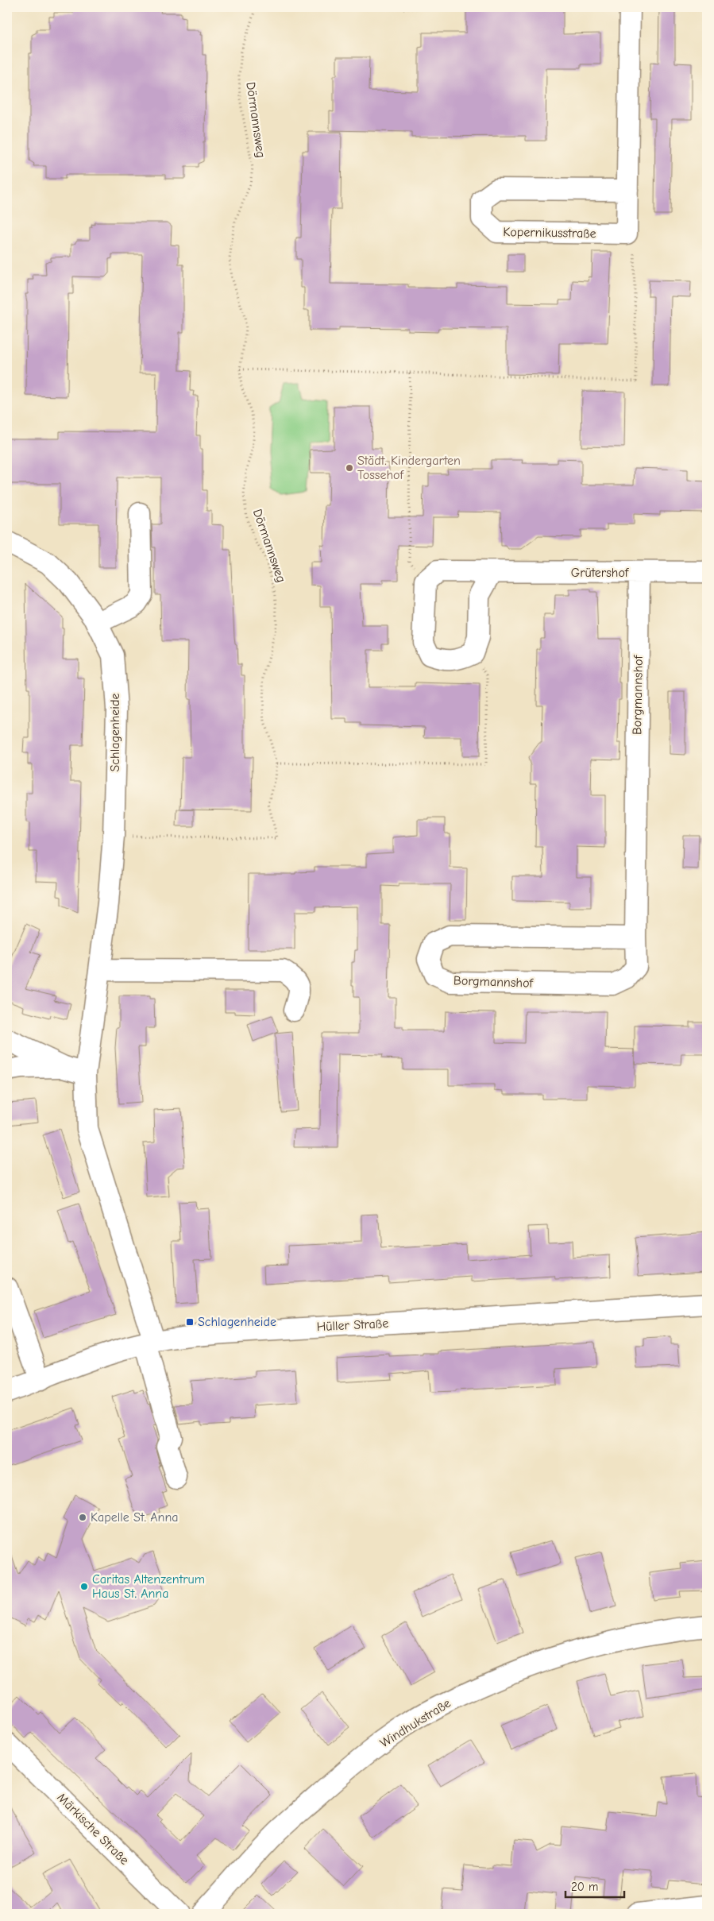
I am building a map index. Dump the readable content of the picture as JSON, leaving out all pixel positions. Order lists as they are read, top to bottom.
{
  "streets": {
    "street": [
      "Kopernikusstraße",
      "Grütershof",
      "Borgmannshof",
      "Schlagenheide",
      "Hüller Straße",
      "Windhukstraße",
      "Märkische Straße"
    ],
    "path": ["Dörmannsweg"]
  },
  "crossings": [
    ["Dörmannsweg", "Schlagenheide"],
    ["Grütershof", "Borgmannshof"],
    ["Schlagenheide", "Hüller Straße"]
  ],
  "places": {
    "other": ["Städt. Kindergarten Tossehof", "Kapelle St. Anna", "Caritas Altenzentrum Haus St. Anna"],
    "transit": ["Schlagenheide"]
  },
  "scale_bar": "20 m"
}
